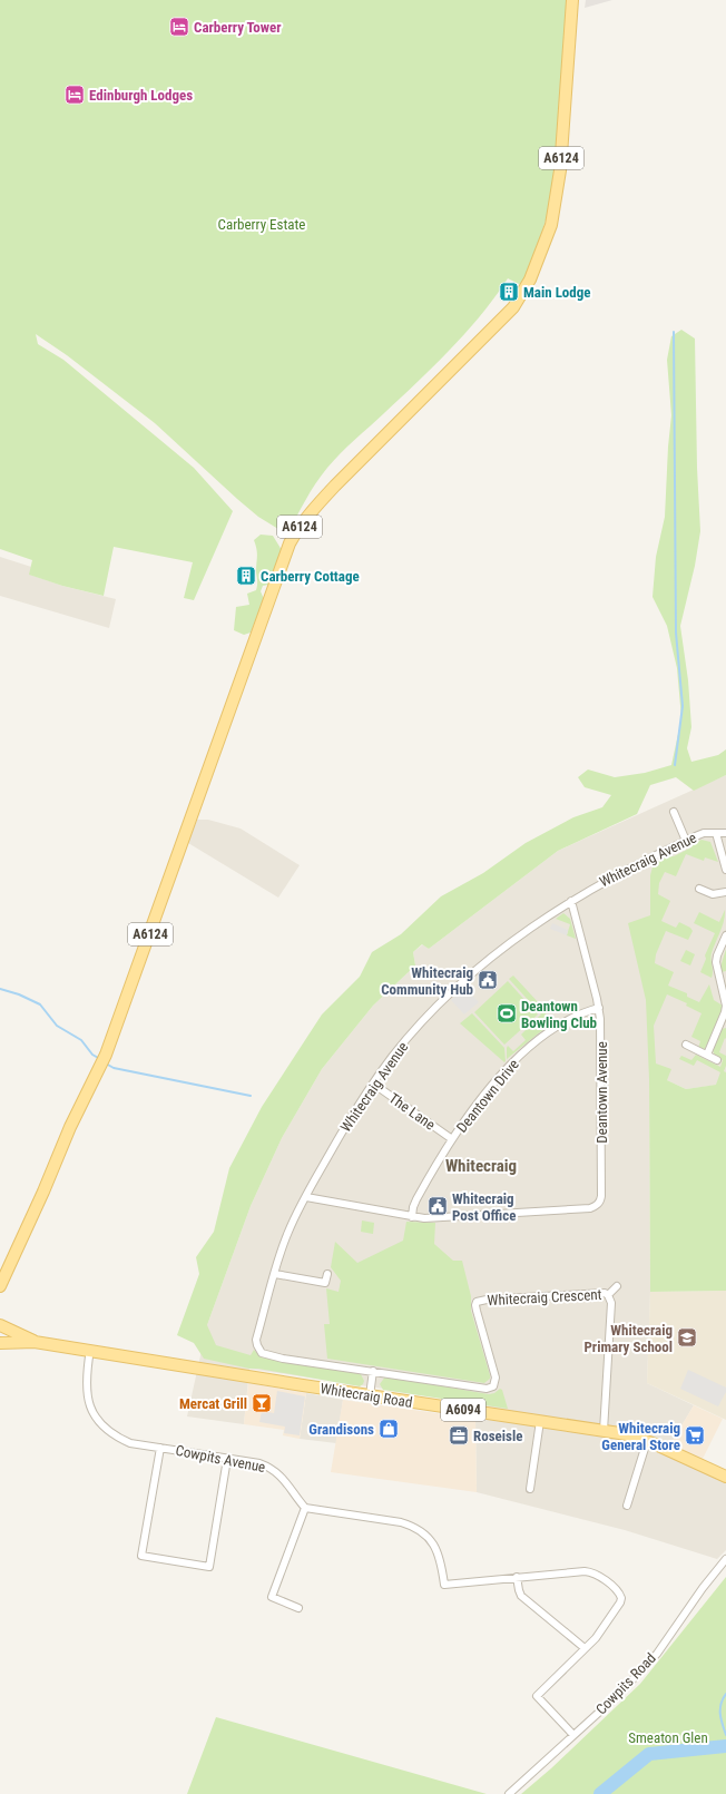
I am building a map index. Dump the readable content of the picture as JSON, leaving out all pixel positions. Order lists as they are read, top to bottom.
{
  "streets": {
    "main road": ["A6124", "Whitecraig Road", "A6094"],
    "street": [
      "Whitecraig Avenue",
      "Deantown Avenue",
      "Deantown Drive",
      "The Lane",
      "Whitecraig Crescent",
      "Cowpits Avenue",
      "Cowpits Road"
    ]
  },
  "crossings": [
    ["Whitecraig Avenue", "Deantown Avenue"],
    ["Whitecraig Avenue", "The Lane"],
    ["Whitecraig Avenue", "Whitecraig Crescent"],
    ["Deantown Avenue", "Deantown Drive"],
    ["Deantown Drive", "The Lane"],
    ["Whitecraig Crescent", "Whitecraig Road"],
    ["Whitecraig Road", "A6094"],
    ["Whitecraig Road", "Cowpits Avenue"],
    ["A6094", "Cowpits Avenue"]
  ],
  "districts": ["Whitecraig"],
  "parks": ["Carberry Estate", "Smeaton Glen"],
  "places": {
    "hotel": ["Carberry Tower", "Edinburgh Lodges"],
    "building": ["Main Lodge", "Carberry Cottage"],
    "public building": ["Whitecraig Community Hub", "Whitecraig Post Office"],
    "sports": ["Deantown Bowling Club"],
    "school or university": ["Whitecraig Primary School"],
    "bar": ["Mercat Grill"],
    "shop": ["Grandisons"],
    "office": ["Roseisle"],
    "supermarket": ["Whitecraig General Store"]
  }
}
